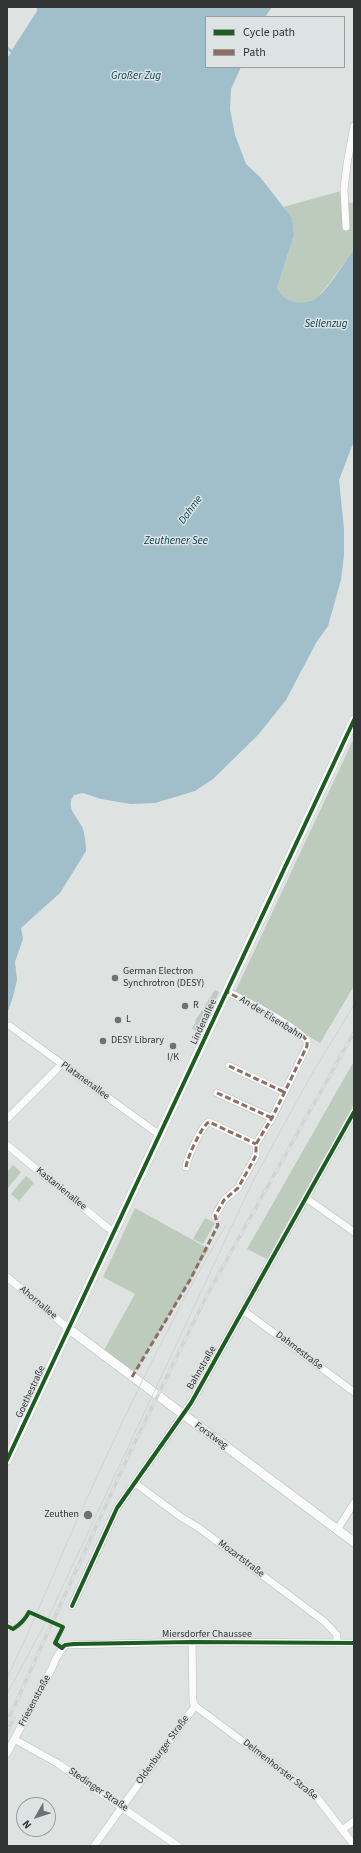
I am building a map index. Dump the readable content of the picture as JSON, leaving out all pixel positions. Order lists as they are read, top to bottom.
{
  "streets": {
    "main road": ["Lindenallee", "Goethestraße", "Forstweg"],
    "street": [
      "An der Eisenbahn",
      "Platanenallee",
      "Kastanienallee",
      "Ahornallee",
      "Dahmestraße",
      "Bahnstraße",
      "Mozartstraße",
      "Miersdorfer Chaussee",
      "Friesenstraße",
      "Oldenburger Straße",
      "Delmenhorster Straße",
      "Stedinger Straße"
    ]
  },
  "crossings": [
    ["An der Eisenbahn", "Lindenallee"],
    ["Lindenallee", "Platanenallee"],
    ["Lindenallee", "Kastanienallee"],
    ["Lindenallee", "Ahornallee"],
    ["Lindenallee", "Goethestraße"],
    ["Lindenallee", "Forstweg"],
    ["Ahornallee", "Goethestraße"],
    ["Ahornallee", "Forstweg"],
    ["Dahmestraße", "Bahnstraße"],
    ["Bahnstraße", "Forstweg"],
    ["Bahnstraße", "Mozartstraße"],
    ["Goethestraße", "Forstweg"],
    ["Mozartstraße", "Miersdorfer Chaussee"],
    ["Miersdorfer Chaussee", "Friesenstraße"],
    ["Miersdorfer Chaussee", "Oldenburger Straße"],
    ["Friesenstraße", "Stedinger Straße"],
    ["Oldenburger Straße", "Delmenhorster Straße"],
    ["Oldenburger Straße", "Stedinger Straße"]
  ],
  "water": [
    "Großer Zug",
    "Sellenzug",
    "Dahme",
    "Zeuthener See"
  ],
  "places": [
    "German Electron Synchrotron (DESY)",
    "R",
    "L",
    "DESY Library",
    "I/K",
    "Zeuthen"
  ],
  "legend": ["Cycle path", "Path"],
  "north": "bottom left"
}
